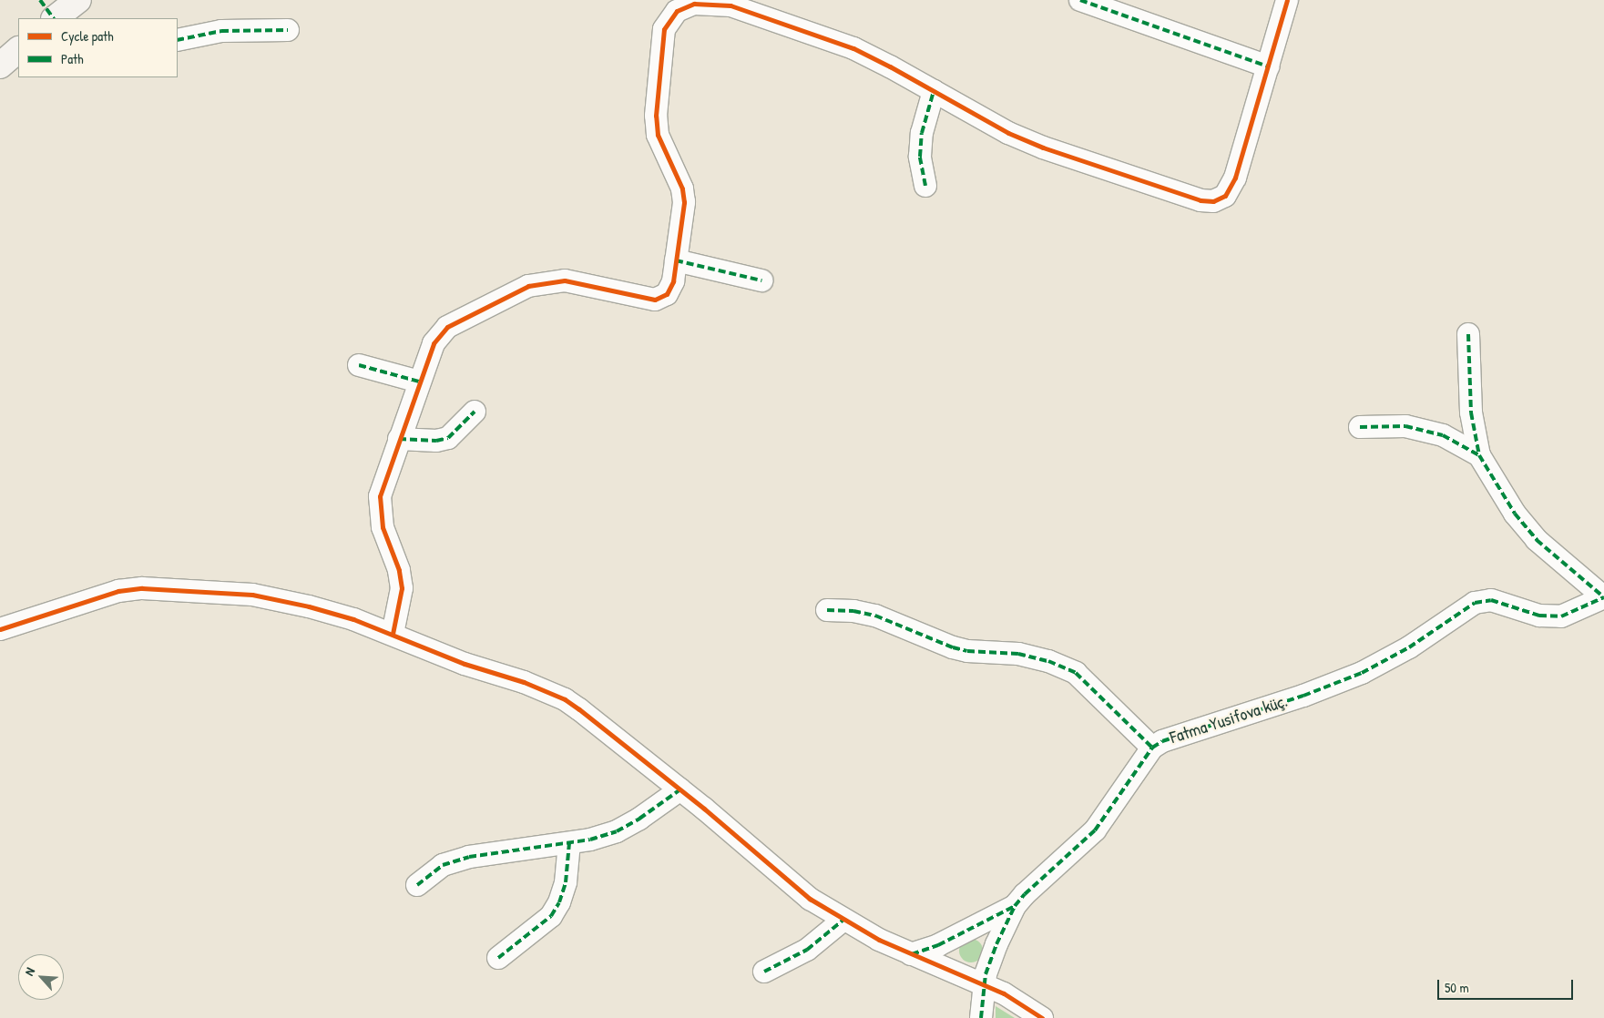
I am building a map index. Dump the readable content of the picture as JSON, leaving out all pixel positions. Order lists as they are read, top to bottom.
{
  "streets": {
    "street": ["Fatma Yusifova küç."]
  },
  "legend": ["Cycle path", "Path"],
  "scale_bar": "50 m",
  "north": "top left"
}
